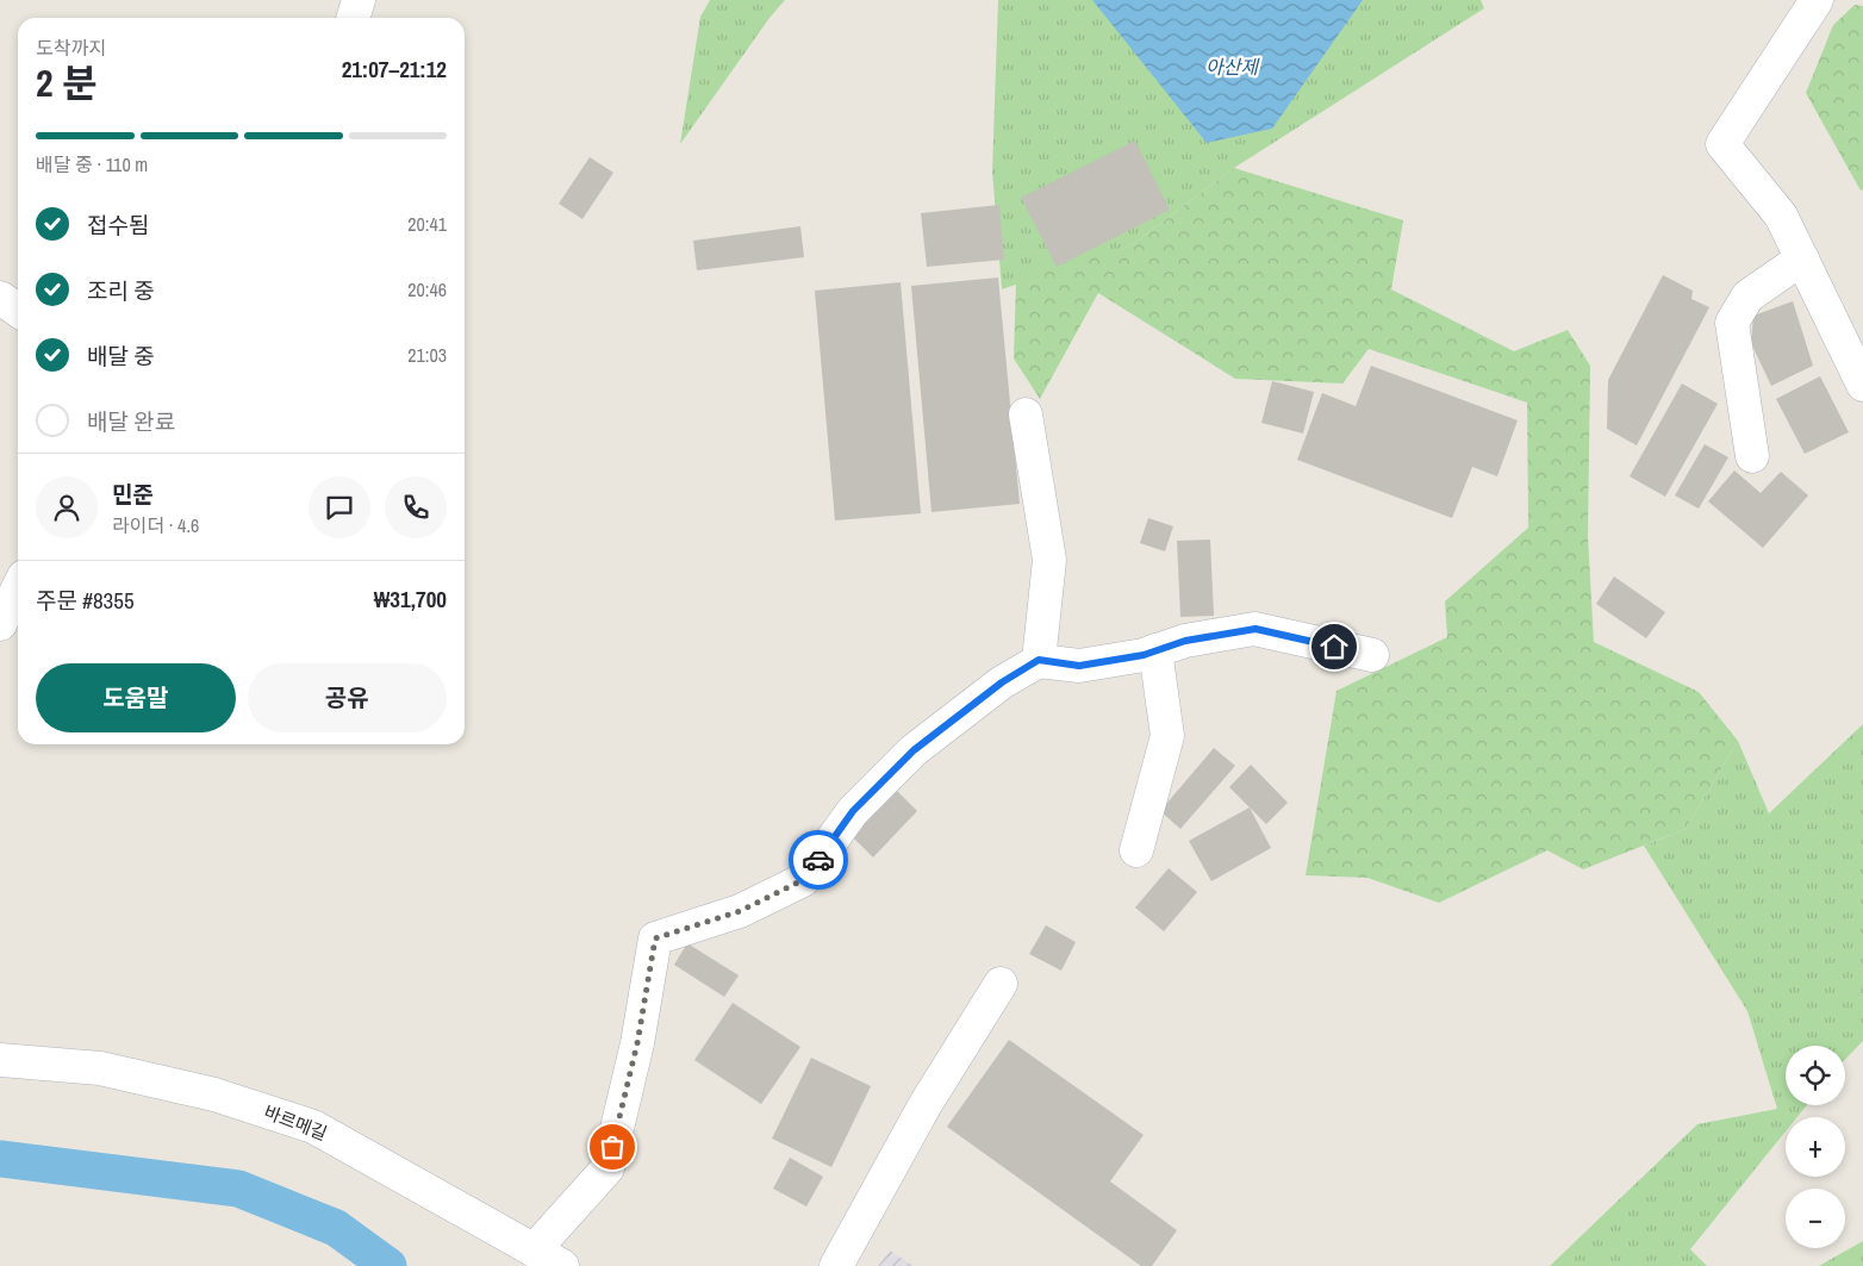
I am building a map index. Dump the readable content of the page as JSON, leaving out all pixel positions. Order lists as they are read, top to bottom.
{
  "streets": {
    "street": ["바르메길"]
  },
  "water": ["아산제"],
  "page": {
    "heading": ["2 분", "도착까지", "21:07–21:12"],
    "panel": [
      "민준",
      "라이더 · 4.6",
      "주문 #8355",
      "₩31,700"
    ],
    "bar": "배달 중 · 110 m",
    "list": [
      ["접수됨", "20:41"],
      ["조리 중", "20:46"],
      ["배달 중", "21:03"],
      "배달 완료"
    ],
    "buttons": ["도움말", "공유"],
    "map_buttons": ["+", "−"]
  }
}
